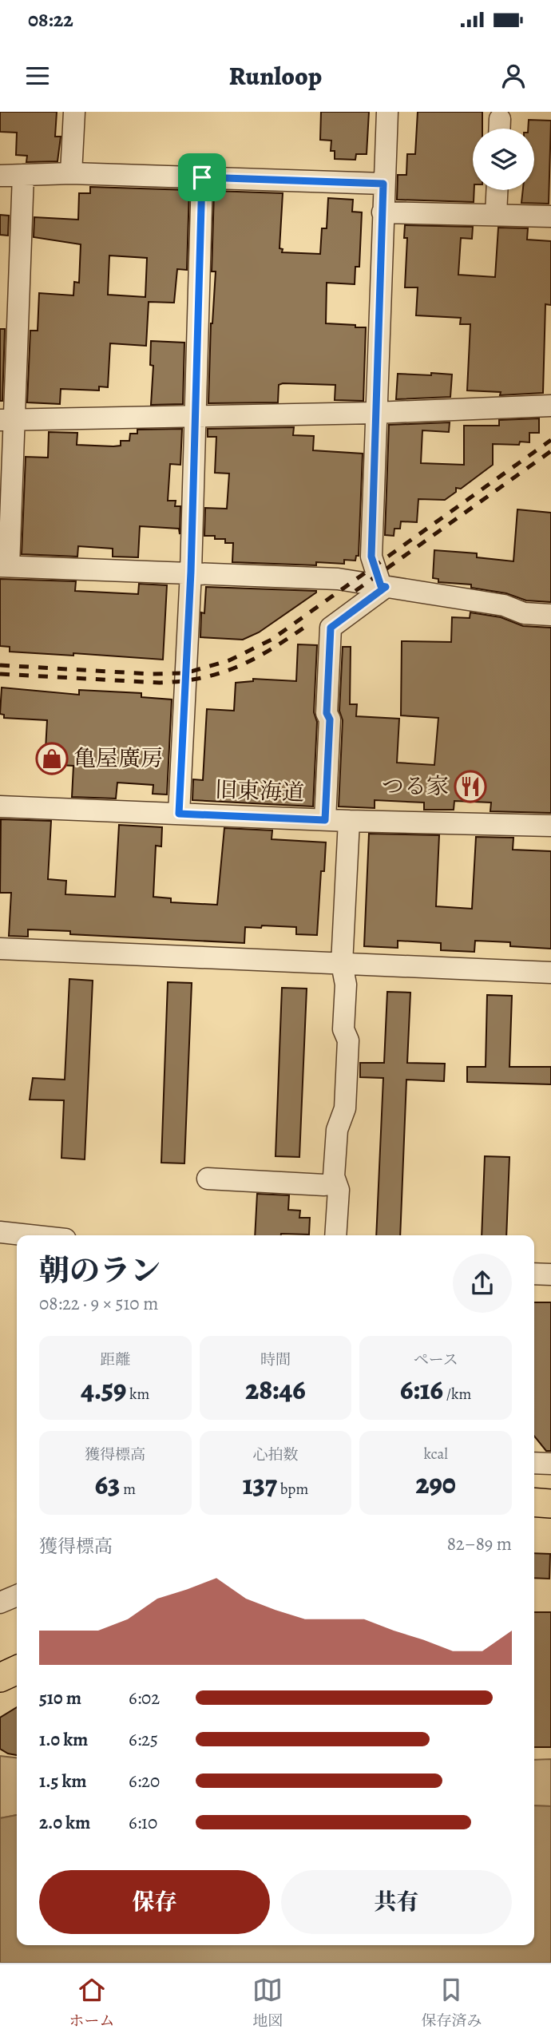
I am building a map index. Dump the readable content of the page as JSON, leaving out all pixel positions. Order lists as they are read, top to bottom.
{
  "streets": {
    "street": ["旧東海道"]
  },
  "places": {
    "shop": ["亀屋廣房"],
    "restaurant": ["つる家"]
  },
  "page": {
    "status": "08:22",
    "header": "Runloop",
    "heading": ["朝のラン", "08:22 · 9 × 510 m"],
    "stats": [
      ["距離", "4.59 km"],
      ["時間", "28:46"],
      ["ペース", "6:16 /km"],
      ["獲得標高", "63 m"],
      ["心拍数", "137 bpm"],
      ["kcal", "290"]
    ],
    "chart": ["獲得標高", "82–89 m"],
    "list": [
      {
        "name": "510 m",
        "note": "6:02"
      },
      {
        "name": "1.0 km",
        "note": "6:25"
      },
      {
        "name": "1.5 km",
        "note": "6:20"
      },
      {
        "name": "2.0 km",
        "note": "6:10"
      }
    ],
    "buttons": ["保存", "共有"],
    "tabs": ["ホーム", "地図", "保存済み"]
  }
}
